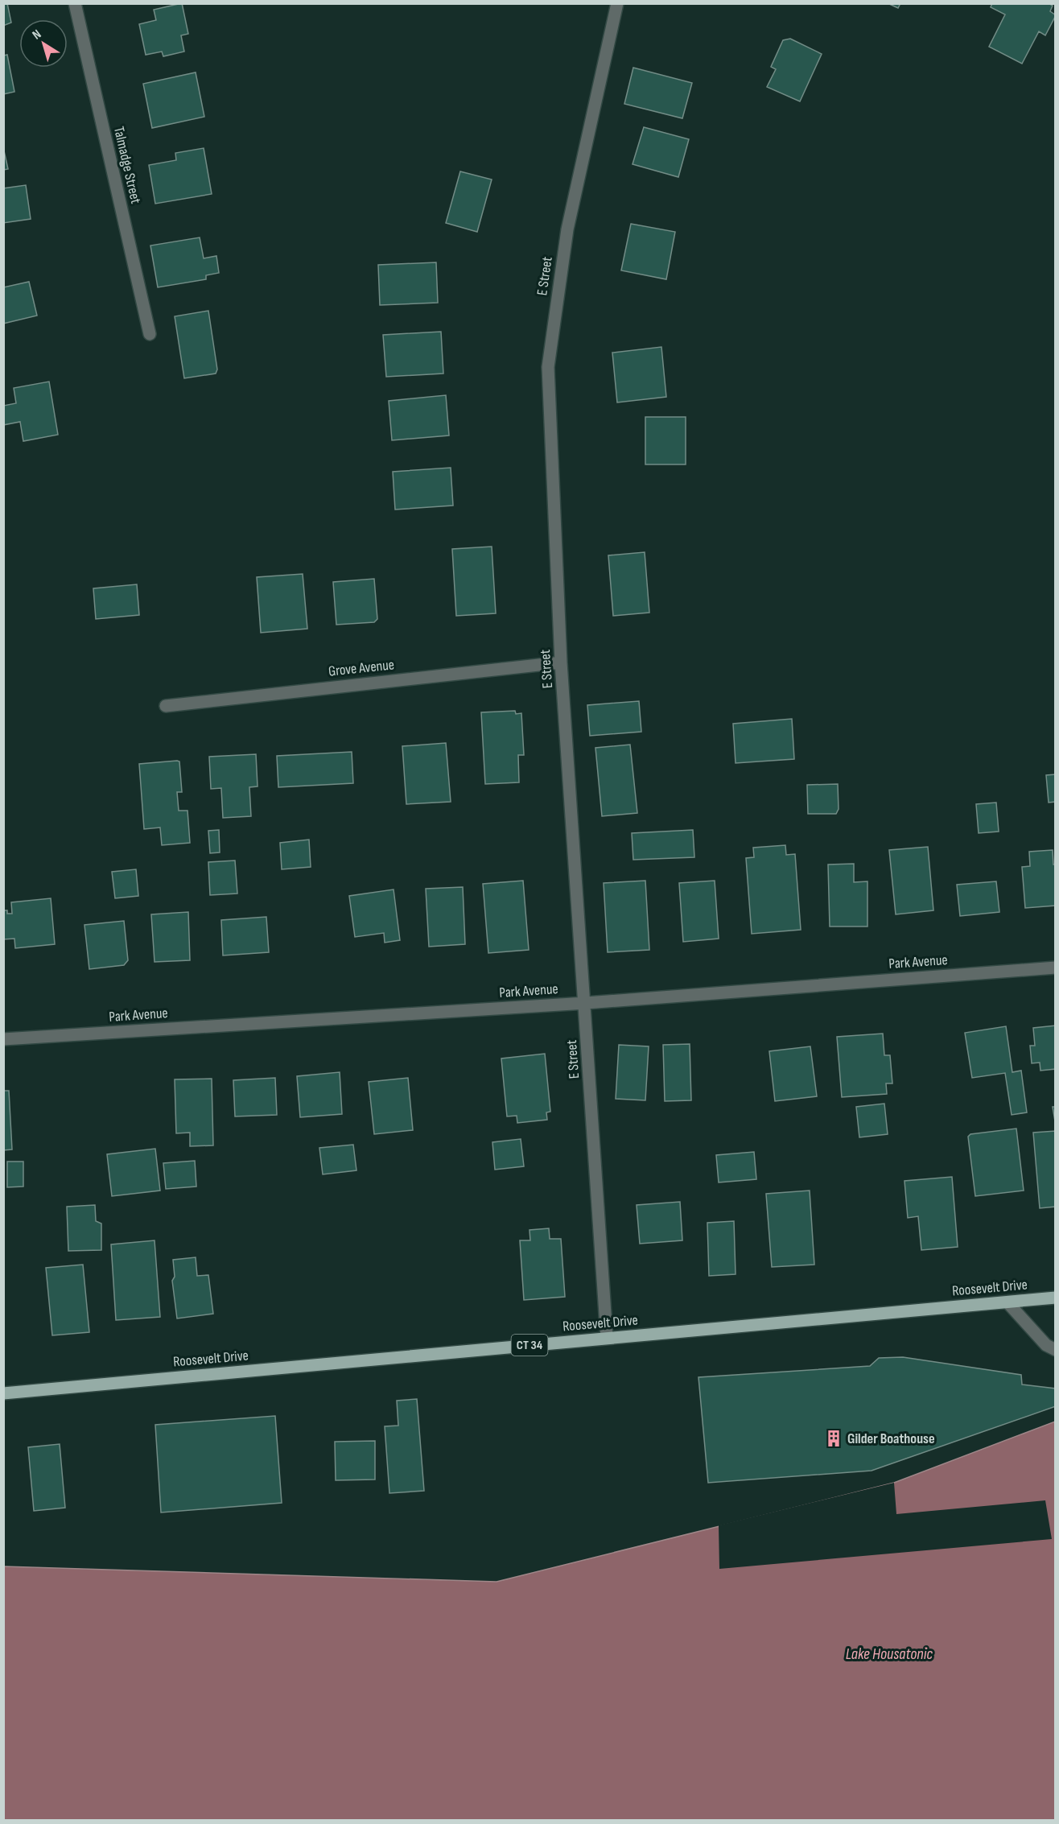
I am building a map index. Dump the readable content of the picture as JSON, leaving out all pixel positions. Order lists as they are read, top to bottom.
{
  "streets": {
    "main road": ["Roosevelt Drive", "CT 34"],
    "street": [
      "Talmadge Street",
      "E Street",
      "Grove Avenue",
      "Park Avenue"
    ]
  },
  "crossings": [
    ["E Street", "Grove Avenue"],
    ["E Street", "Park Avenue"],
    ["E Street", "Roosevelt Drive"]
  ],
  "water": ["Lake Housatonic"],
  "places": {
    "building": ["Gilder Boathouse"]
  },
  "north": "top left"
}
